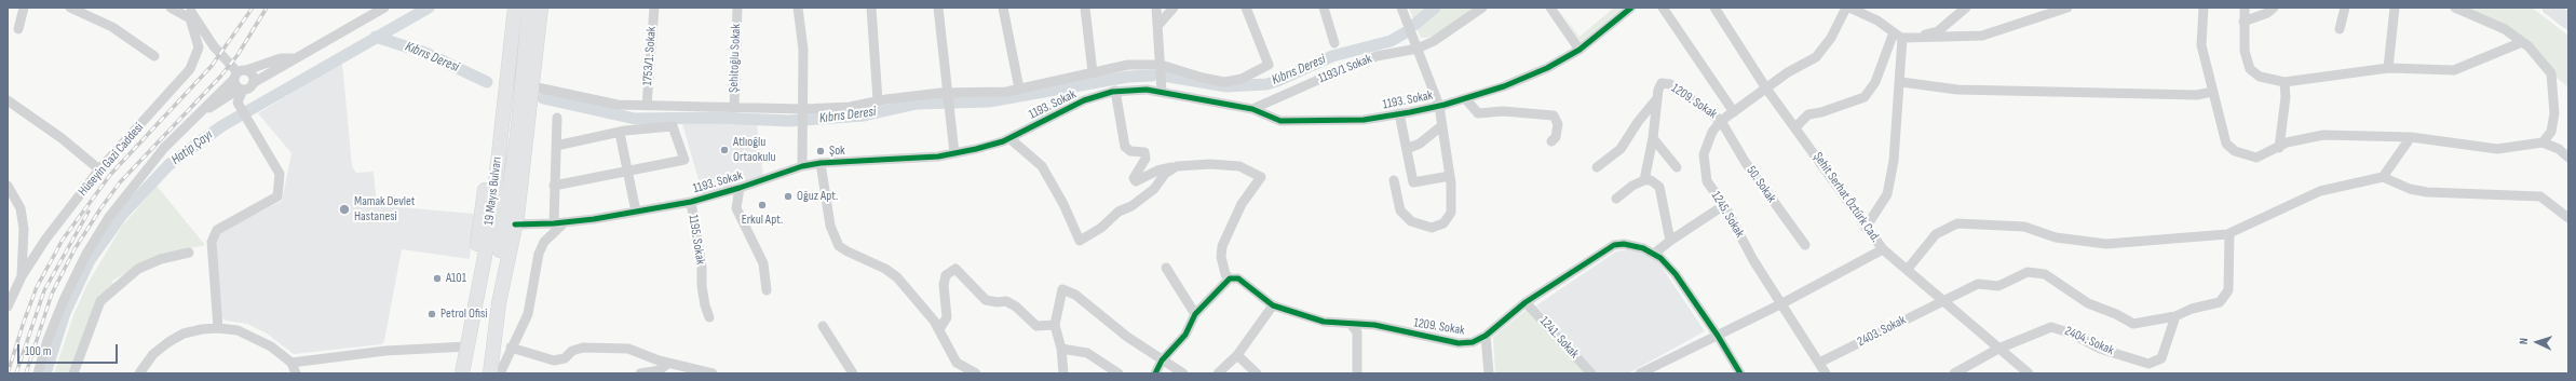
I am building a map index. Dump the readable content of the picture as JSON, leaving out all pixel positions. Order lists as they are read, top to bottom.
{
  "streets": {
    "highway": ["19 Mayıs Bulvarı"],
    "street": [
      "1753/1. Sokak",
      "Şehitoğlu Sokak",
      "1193/1 Sokak",
      "1193. Sokak",
      "1209. Sokak",
      "Hüseyin Gazi Caddesi",
      "50. Sokak",
      "Şehit Serhat Öztürk Cad.",
      "1245. Sokak",
      "1195. Sokak",
      "2403. Sokak",
      "1241. Sokak",
      "2404. Sokak"
    ]
  },
  "crossings": [
    ["1193/1 Sokak", "1193. Sokak"],
    ["1193. Sokak", "1195. Sokak"],
    ["1209. Sokak", "50. Sokak"],
    ["1209. Sokak", "Şehit Serhat Öztürk Cad."],
    ["1209. Sokak", "1245. Sokak"],
    ["1209. Sokak", "1241. Sokak"],
    ["50. Sokak", "1245. Sokak"],
    ["Şehit Serhat Öztürk Cad.", "1245. Sokak"],
    ["1245. Sokak", "2403. Sokak"],
    ["2403. Sokak", "2404. Sokak"]
  ],
  "water": ["Kıbrıs Deresi", "Hatip Çayı"],
  "places": [
    "Atlıoğlu Ortaokulu",
    "Şok",
    "Oğuz Apt.",
    "Erkul Apt.",
    "Mamak Devlet Hastanesi",
    "A101",
    "Petrol Ofisi"
  ],
  "scale_bar": "100 m",
  "north": "left"
}
